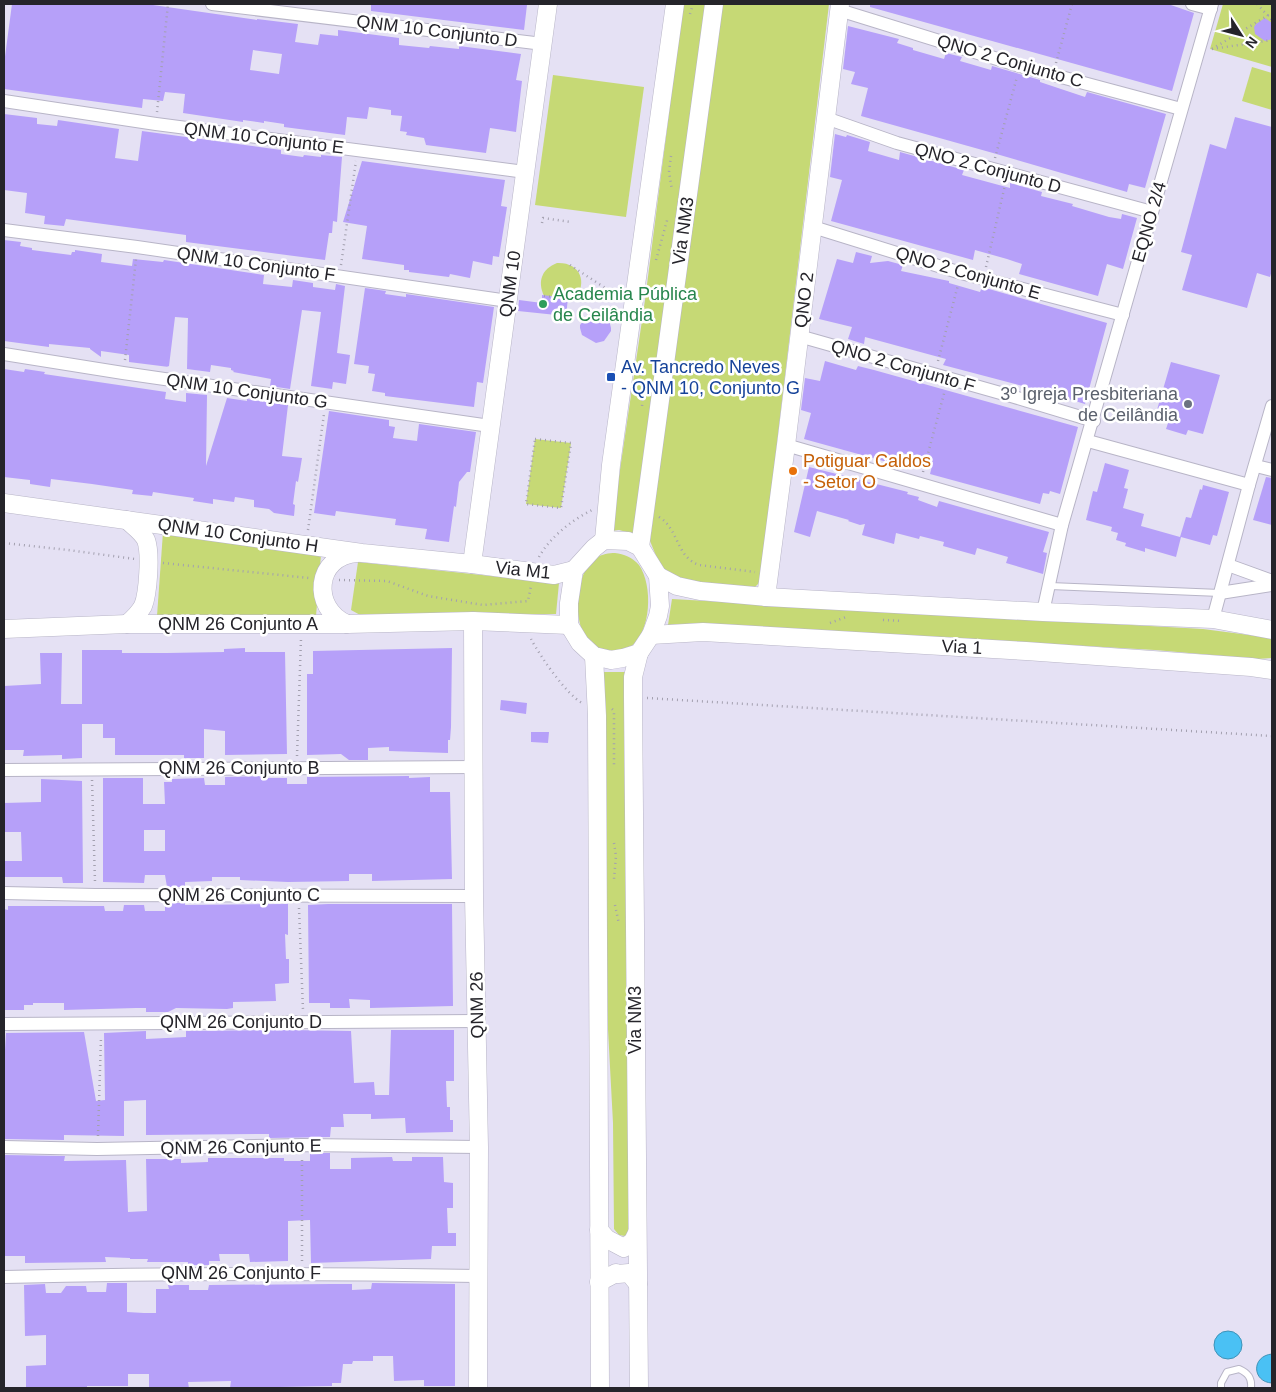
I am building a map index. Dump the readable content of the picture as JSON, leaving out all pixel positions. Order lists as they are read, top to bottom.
{
  "streets": {
    "main road": [
      "Via NM3",
      "QNM 10",
      "QNO 2",
      "QNM 10 Conjunto H",
      "Via M1",
      "QNM 26 Conjunto A",
      "Via 1",
      "QNM 26"
    ],
    "street": [
      "QNM 10 Conjunto D",
      "QNO 2 Conjunto C",
      "QNM 10 Conjunto E",
      "QNO 2 Conjunto D",
      "EQNO 2/4",
      "QNM 10 Conjunto F",
      "QNO 2 Conjunto E",
      "QNO 2 Conjunto F",
      "QNM 10 Conjunto G",
      "QNM 26 Conjunto B",
      "QNM 26 Conjunto C",
      "QNM 26 Conjunto D",
      "QNM 26 Conjunto E",
      "QNM 26 Conjunto F"
    ]
  },
  "crossings": [
    ["QNM 10 Conjunto D", "QNM 10"],
    ["QNO 2 Conjunto C", "EQNO 2/4"],
    ["QNO 2 Conjunto C", "QNO 2"],
    ["QNM 10 Conjunto E", "QNM 10"],
    ["QNO 2 Conjunto D", "EQNO 2/4"],
    ["QNO 2 Conjunto D", "QNO 2"],
    ["EQNO 2/4", "QNO 2 Conjunto E"],
    ["EQNO 2/4", "QNO 2 Conjunto F"],
    ["Via NM3", "Via M1"],
    ["Via NM3", "Via 1"],
    ["QNM 10 Conjunto F", "QNM 10"],
    ["QNO 2 Conjunto E", "QNO 2"],
    ["QNM 10", "QNM 10 Conjunto G"],
    ["QNM 10", "QNM 10 Conjunto H"],
    ["QNM 10", "Via M1"],
    ["QNO 2", "QNO 2 Conjunto F"],
    ["QNM 10 Conjunto H", "Via M1"],
    ["Via M1", "Via 1"],
    ["QNM 26 Conjunto A", "QNM 26"],
    ["QNM 26 Conjunto B", "QNM 26"],
    ["QNM 26 Conjunto C", "QNM 26"],
    ["QNM 26", "QNM 26 Conjunto D"],
    ["QNM 26", "QNM 26 Conjunto E"],
    ["QNM 26", "QNM 26 Conjunto F"]
  ],
  "places": {
    "other": ["Academia Pública de Ceilândia", "3º Igreja Presbiteriana de Ceilândia", "Potiguar Caldos - Setor O"],
    "transit": ["Av. Tancredo Neves - QNM 10, Conjunto G"]
  },
  "north": "bottom right"
}
